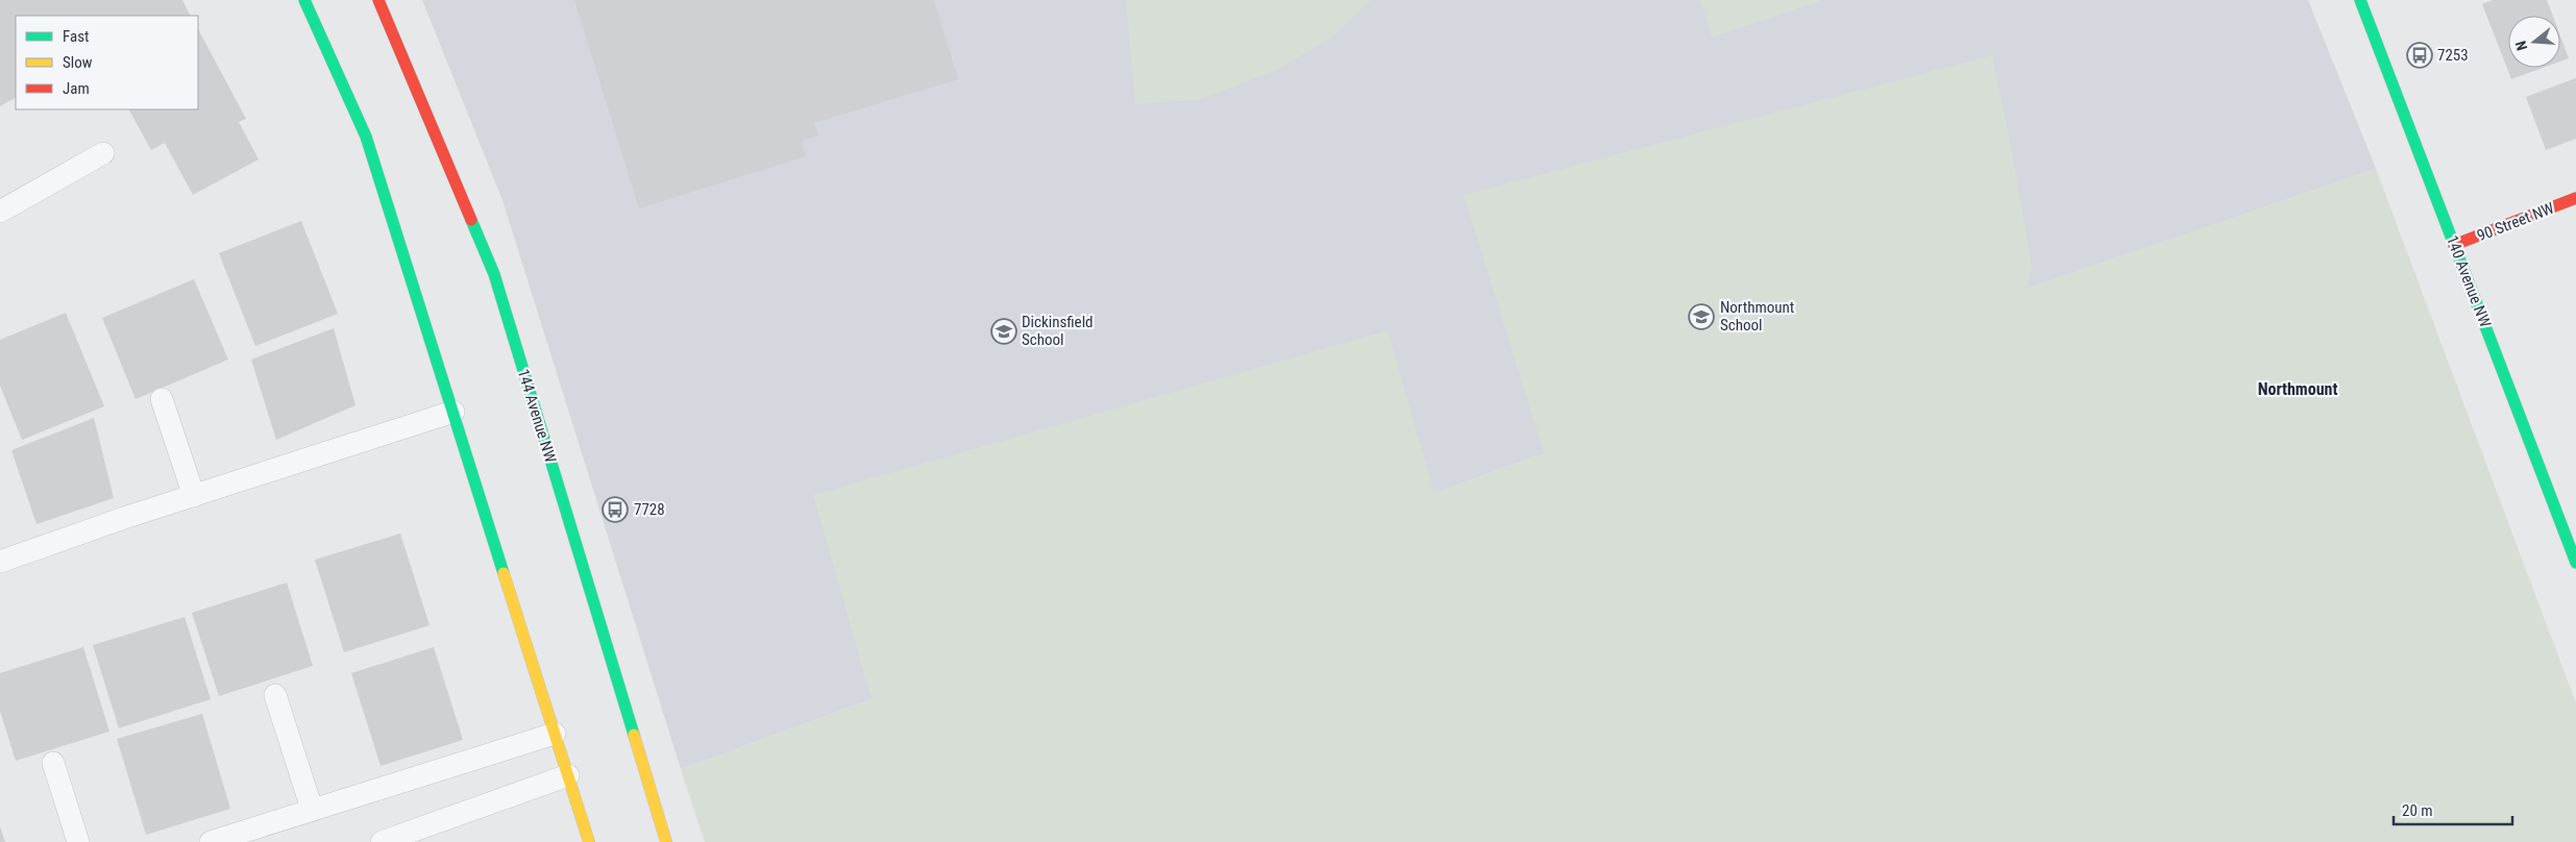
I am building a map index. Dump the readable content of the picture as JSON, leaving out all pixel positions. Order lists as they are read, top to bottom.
{
  "streets": {
    "street": ["90 Street NW", "140 Avenue NW", "144 Avenue NW"]
  },
  "crossings": [
    ["90 Street NW", "140 Avenue NW"]
  ],
  "districts": ["Northmount"],
  "places": {
    "bus stop": ["7253", "7728"],
    "school or university": ["Northmount School", "Dickinsfield School"]
  },
  "legend": ["Fast", "Slow", "Jam"],
  "scale_bar": "20 m",
  "north": "left"
}
